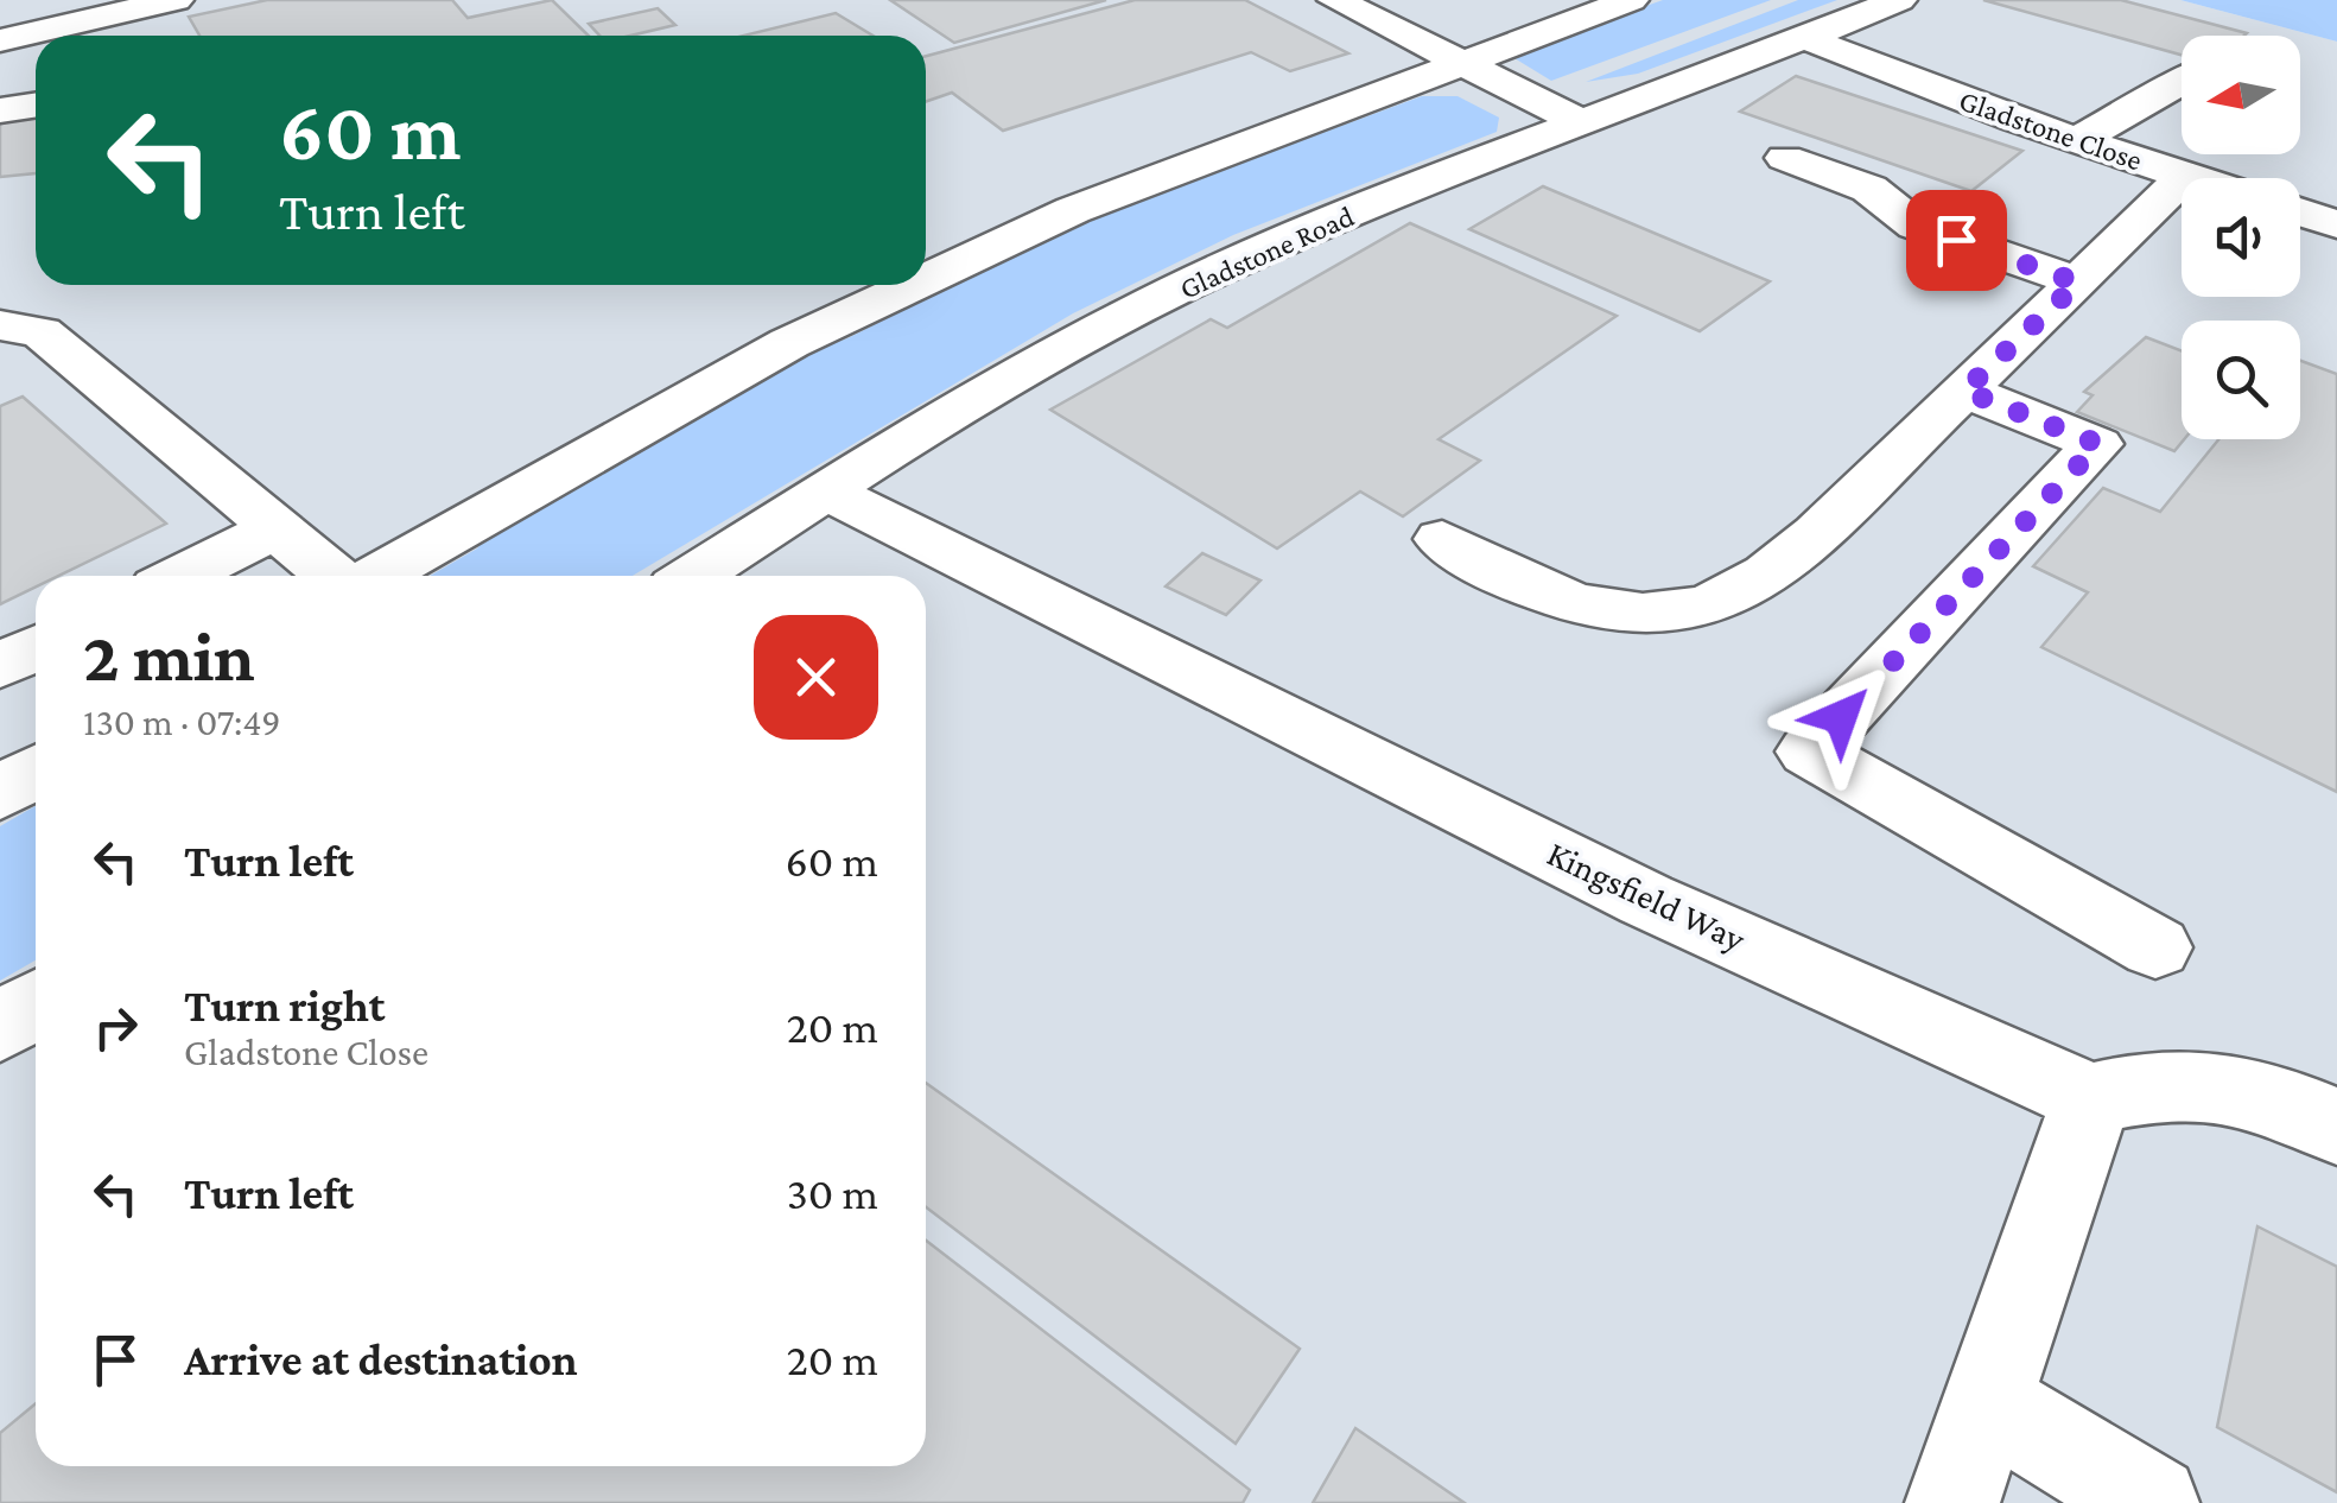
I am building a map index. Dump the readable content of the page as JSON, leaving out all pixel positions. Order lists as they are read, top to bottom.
{
  "streets": {
    "street": ["Gladstone Close", "Gladstone Road", "Kingsfield Way"]
  },
  "crossings": [
    ["Gladstone Close", "Gladstone Road"],
    ["Gladstone Road", "Kingsfield Way"]
  ],
  "north": "left",
  "page": {
    "turn": ["60 m", "Turn left"],
    "heading": ["2 min", "130 m · 07:49"],
    "list": [
      {
        "name": "Turn left",
        "value": "60 m"
      },
      {
        "name": "Turn right",
        "note": "Gladstone Close",
        "value": "20 m"
      },
      {
        "name": "Turn left",
        "value": "30 m"
      },
      {
        "name": "Arrive at destination",
        "value": "20 m"
      }
    ]
  }
}
